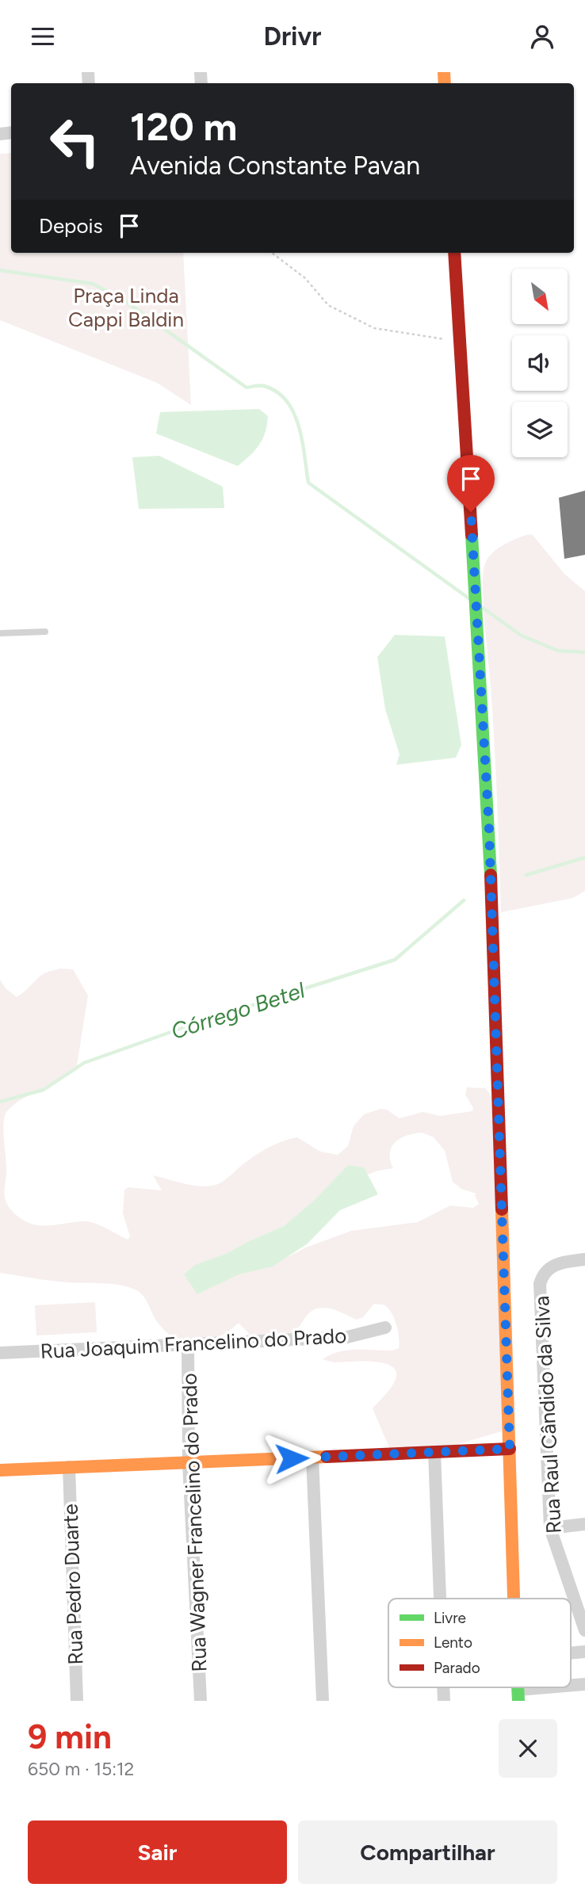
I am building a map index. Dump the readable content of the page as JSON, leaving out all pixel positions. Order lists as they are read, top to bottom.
{
  "streets": {
    "street": [
      "Rua Joaquim Francelino do Prado",
      "Rua Raul Cândido da Silva",
      "Rua Wagner Francelino do Prado",
      "Rua Pedro Duarte"
    ]
  },
  "crossings": [
    ["Rua Joaquim Francelino do Prado", "Rua Wagner Francelino do Prado"]
  ],
  "water": ["Córrego Betel"],
  "parks": ["Praça Linda Cappi Baldin"],
  "legend": ["Livre", "Lento", "Parado"],
  "north": "bottom right",
  "page": {
    "header": "Drivr",
    "turn": ["120 m", "Avenida Constante Pavan"],
    "then": "Depois",
    "heading": ["9 min", "650 m · 15:12"],
    "buttons": ["Sair", "Compartilhar"]
  }
}
